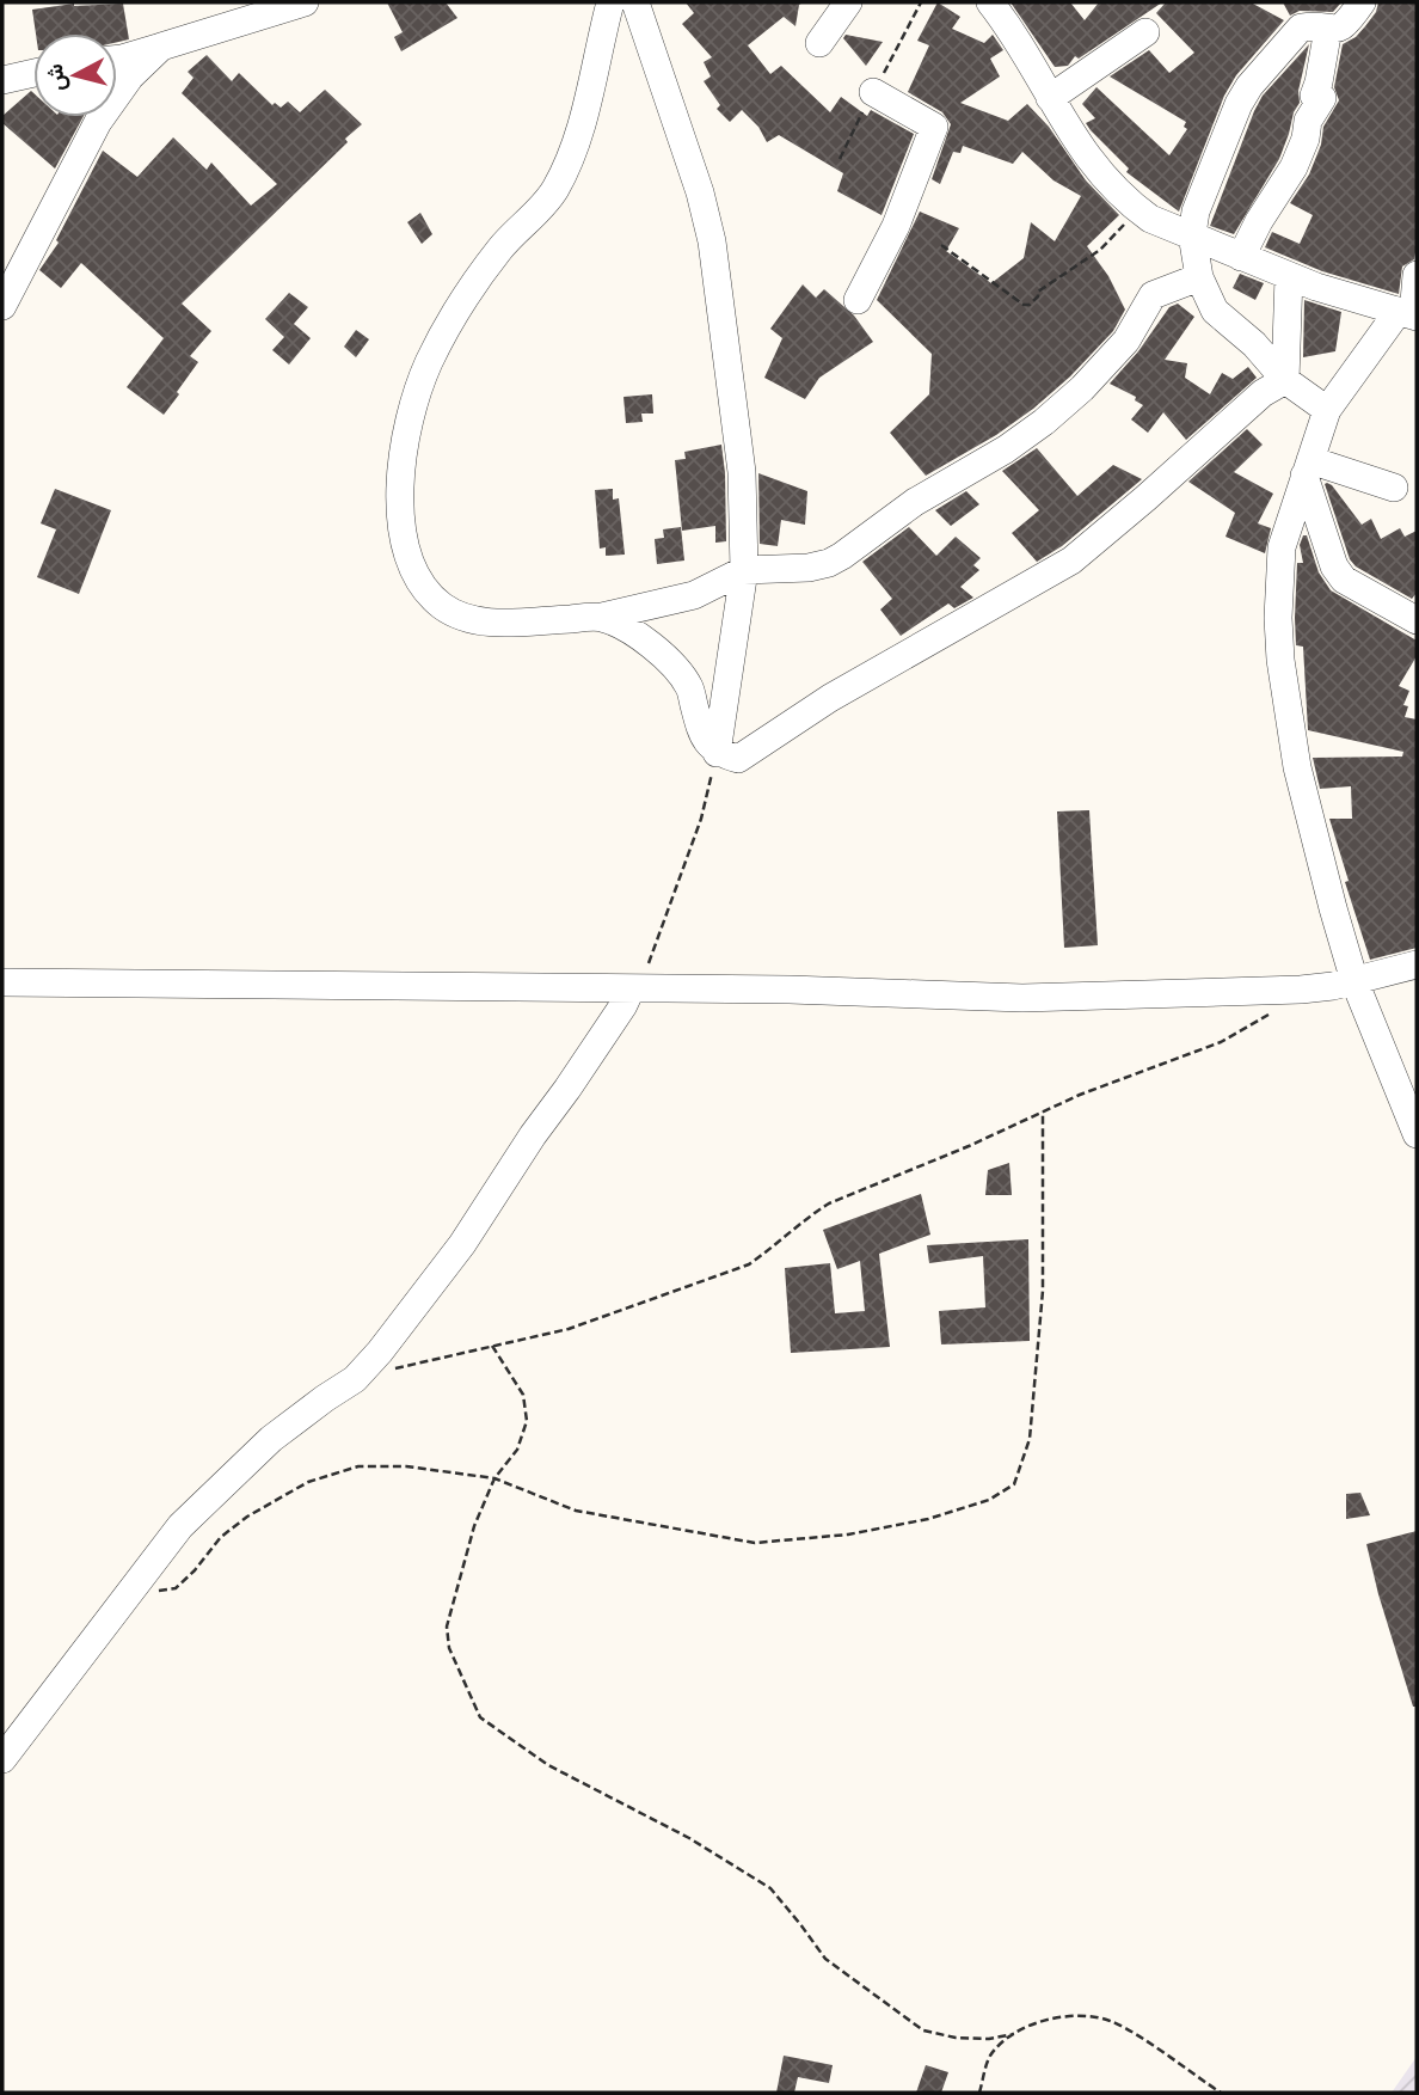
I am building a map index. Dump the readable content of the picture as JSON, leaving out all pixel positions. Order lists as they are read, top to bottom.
{
  "north": "left"
}
